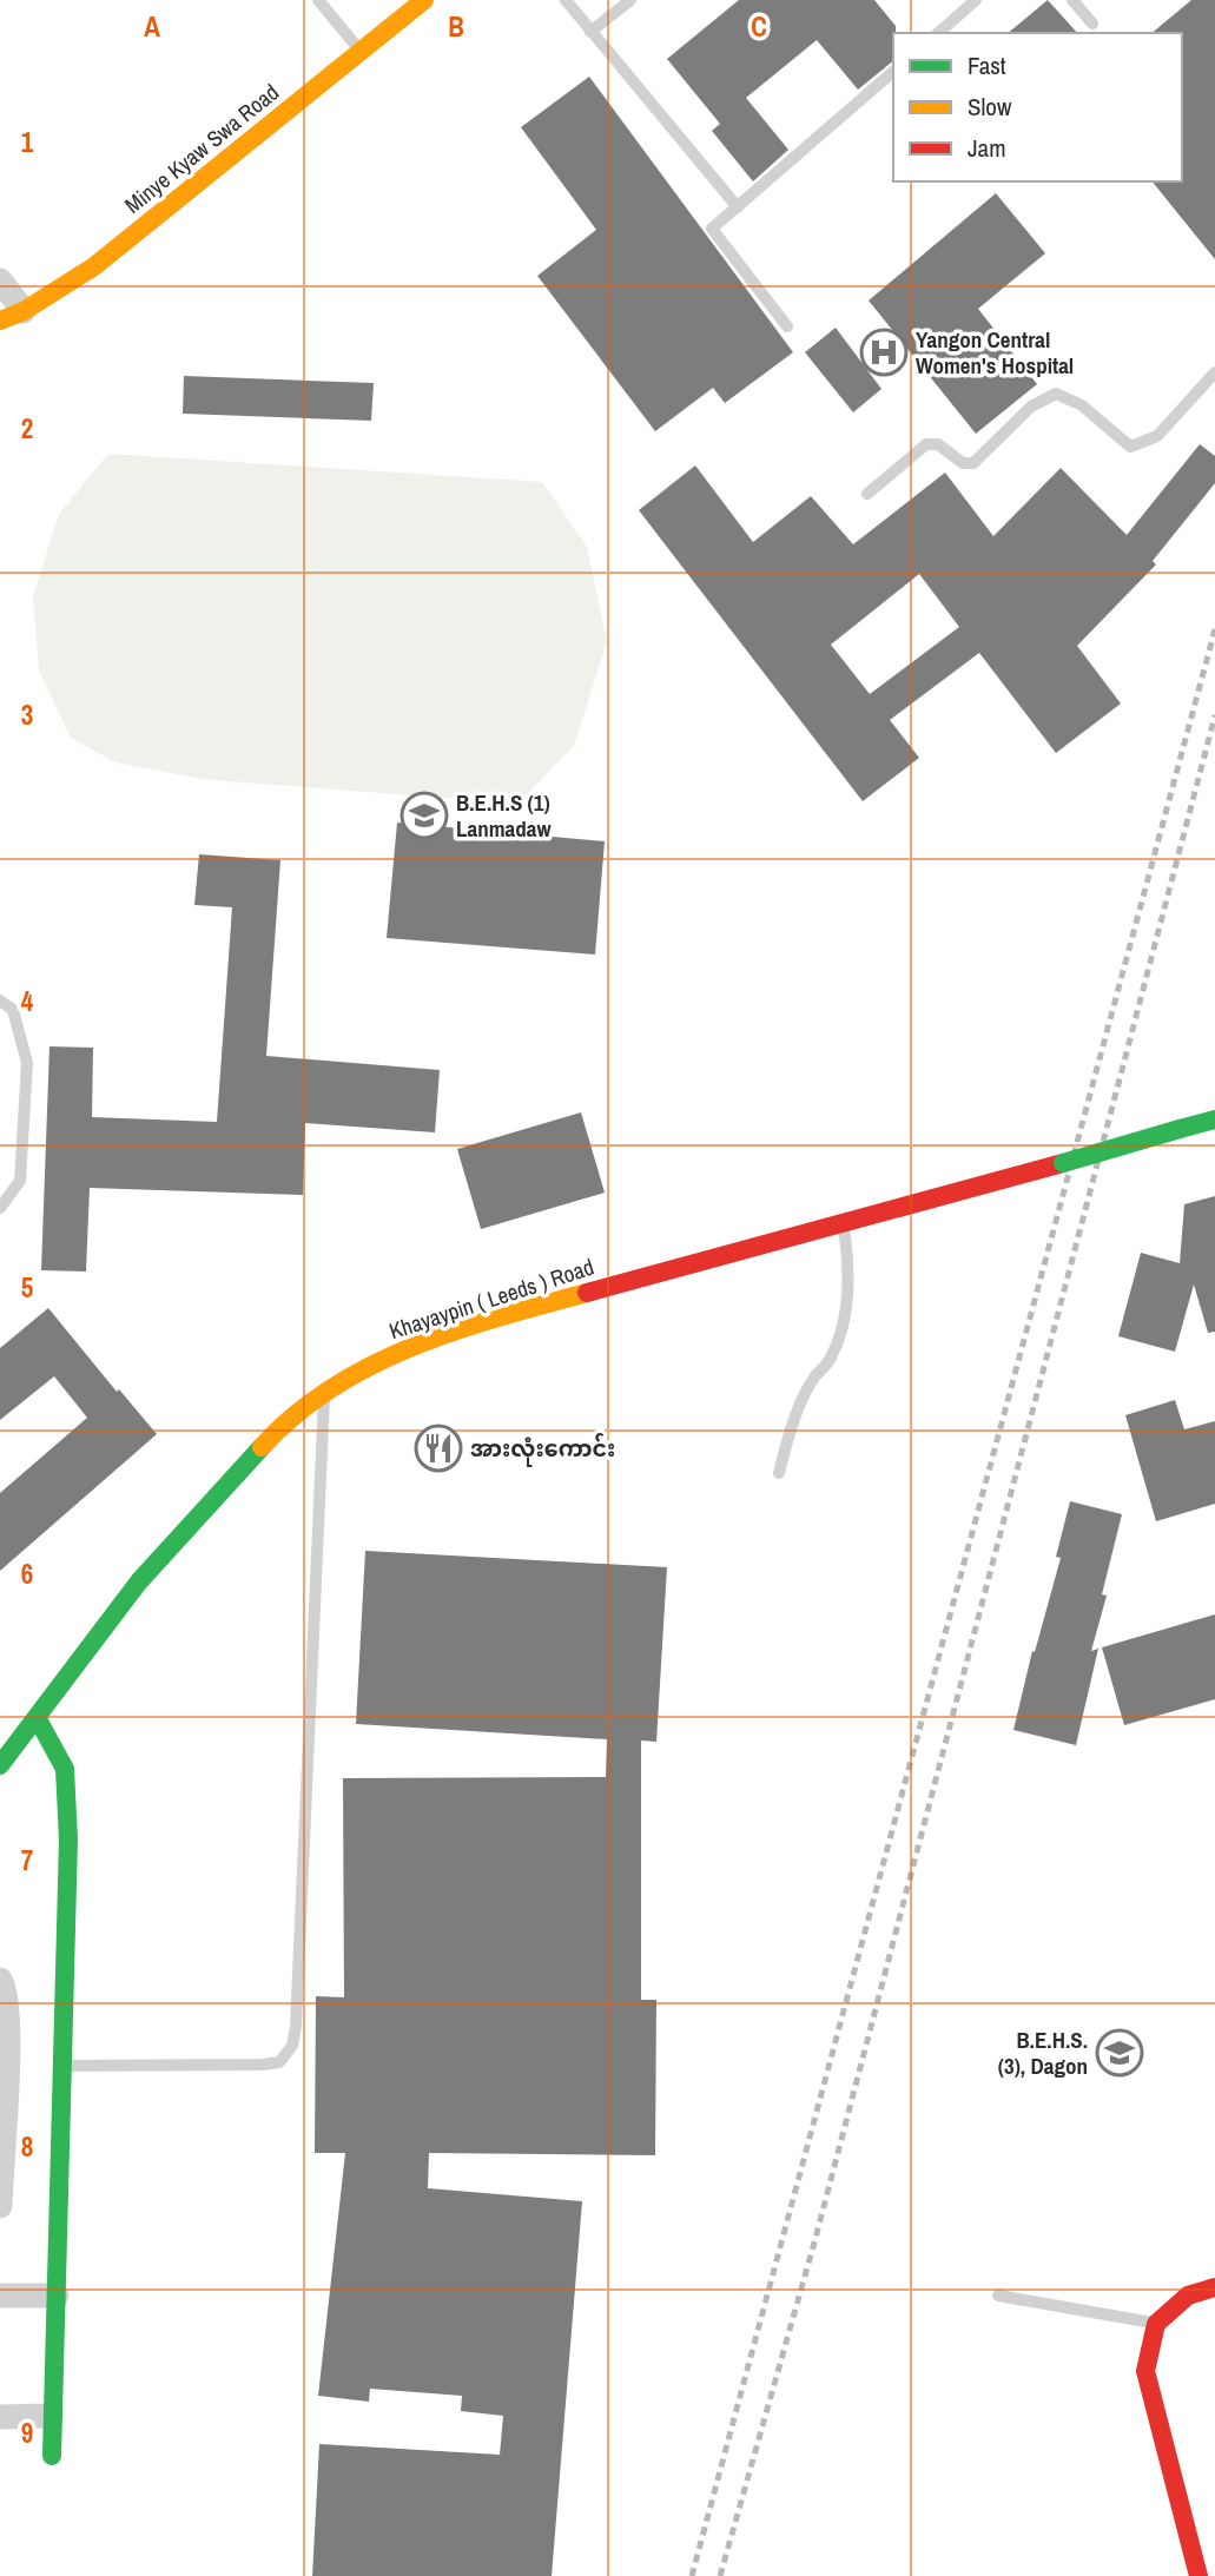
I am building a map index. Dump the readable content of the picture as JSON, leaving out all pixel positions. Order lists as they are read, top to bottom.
{
  "streets": {
    "street": ["Minye Kyaw Swa Road", "Khayaypin ( Leeds ) Road"]
  },
  "places": {
    "hospital": ["Yangon Central Women's Hospital"],
    "school or university": ["B.E.H.S (1) Lanmadaw", "B.E.H.S. (3), Dagon"],
    "restaurant": ["အားလုံးကောင်း"]
  },
  "legend": ["Fast", "Slow", "Jam"],
  "grid": {
    "columns": ["A", "B", "C"],
    "rows": [
      "1",
      "2",
      "3",
      "4",
      "5",
      "6",
      "7",
      "8",
      "9"
    ]
  }
}
